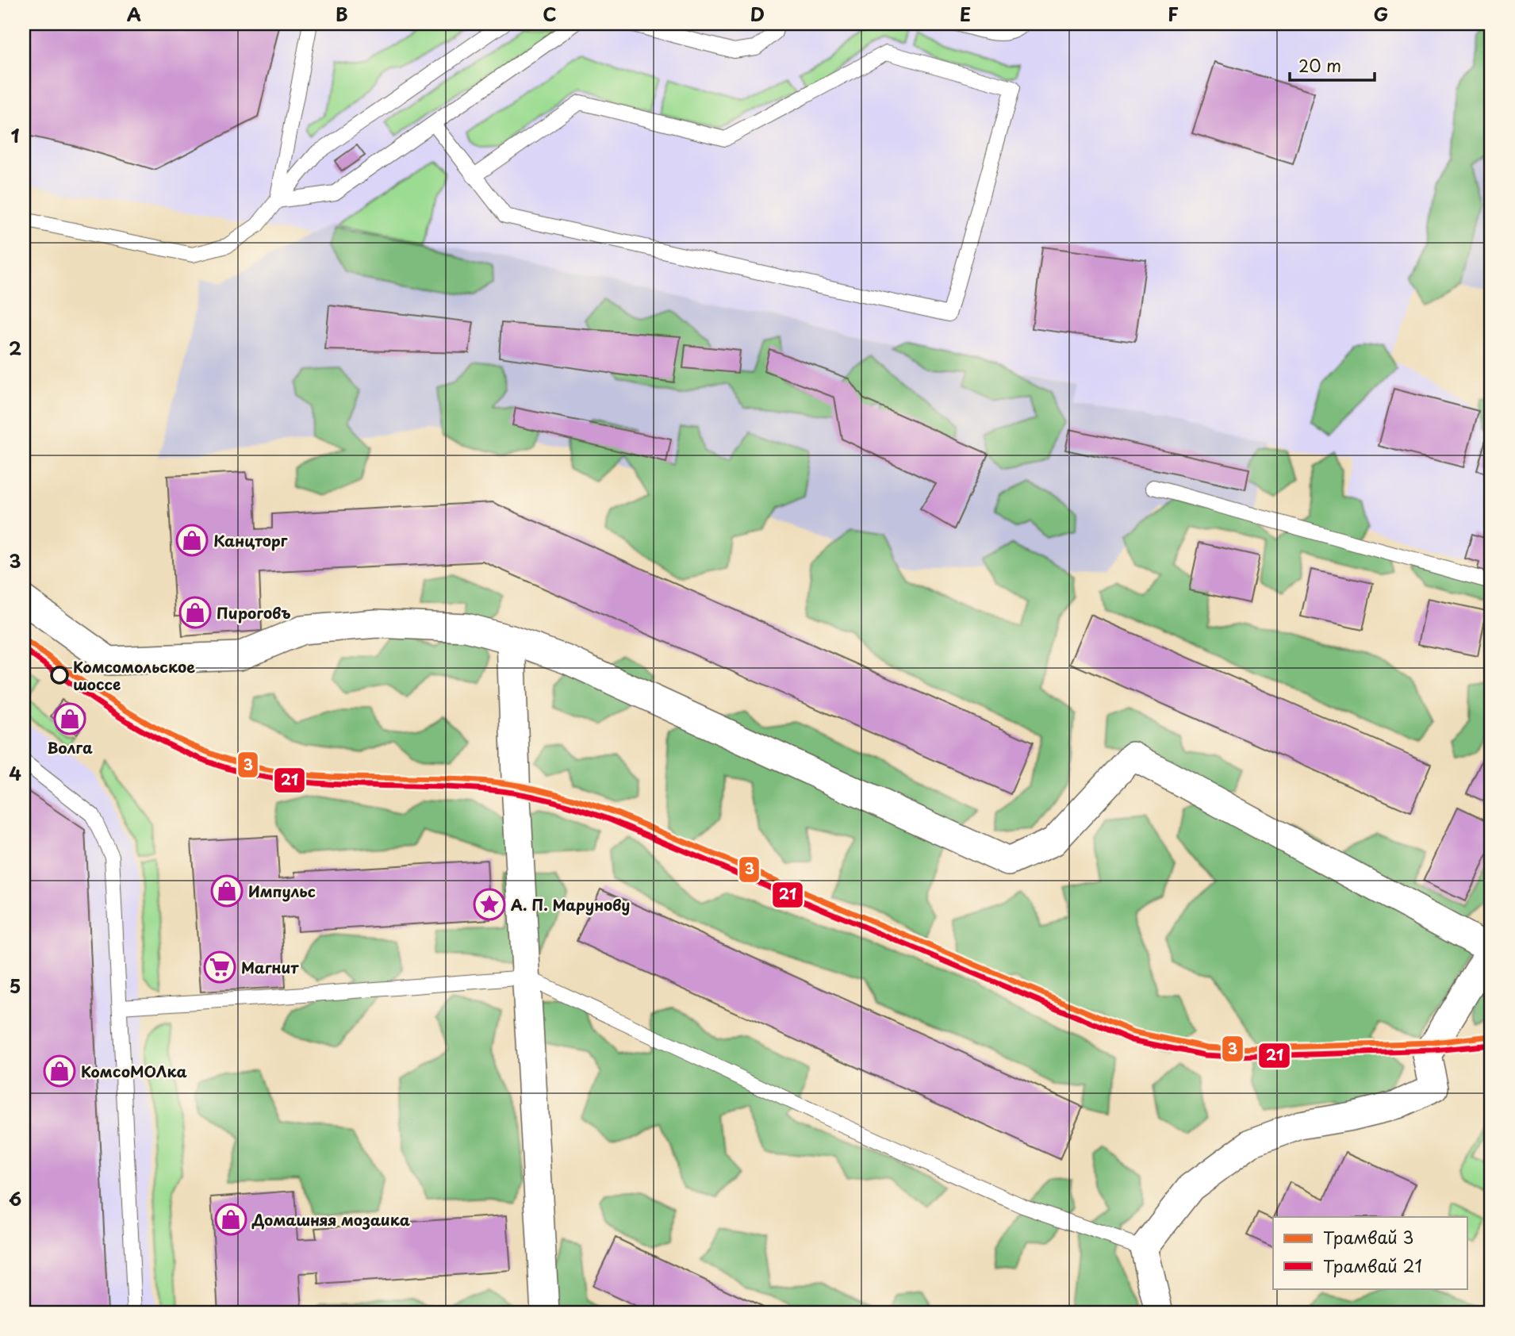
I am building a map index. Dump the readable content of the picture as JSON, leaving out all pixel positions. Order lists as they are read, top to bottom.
{
  "places": {
    "shop": [
      "Канцторг",
      "Пироговъ",
      "Волга",
      "Импульс",
      "КомсоМОЛка",
      "Домашняя мозаика"
    ],
    "other": ["Комсомольское шоссе"],
    "place": ["А. П. Марунову"],
    "supermarket": ["Магнит"]
  },
  "lines": ["tram line 3", "tram line 21"],
  "legend": ["Трамвай 3", "Трамвай 21"],
  "scale_bar": "20 m",
  "grid": {
    "columns": [
      "A",
      "B",
      "C",
      "D",
      "E",
      "F",
      "G"
    ],
    "rows": [
      "1",
      "2",
      "3",
      "4",
      "5",
      "6"
    ]
  }
}
